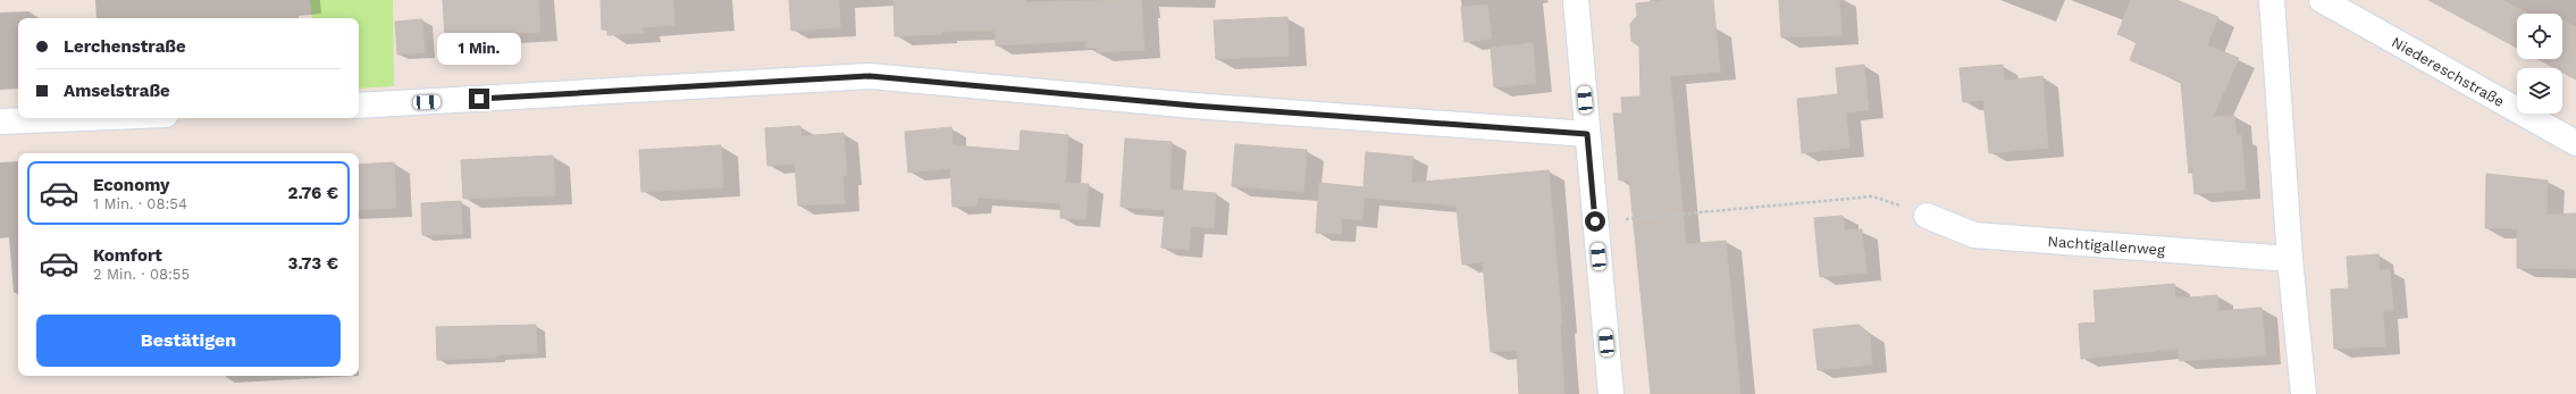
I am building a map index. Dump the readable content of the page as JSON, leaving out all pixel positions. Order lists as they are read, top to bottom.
{
  "streets": {
    "street": ["Niedereschstraße", "Nachtigallenweg"]
  },
  "page": {
    "banner": ["Lerchenstraße", "Amselstraße"],
    "bubble": "1 Min.",
    "list": [
      {
        "name": "Economy",
        "note": "1 Min. · 08:54",
        "value": "2.76 €"
      },
      {
        "name": "Komfort",
        "note": "2 Min. · 08:55",
        "value": "3.73 €"
      }
    ],
    "buttons": "Bestätigen"
  }
}
